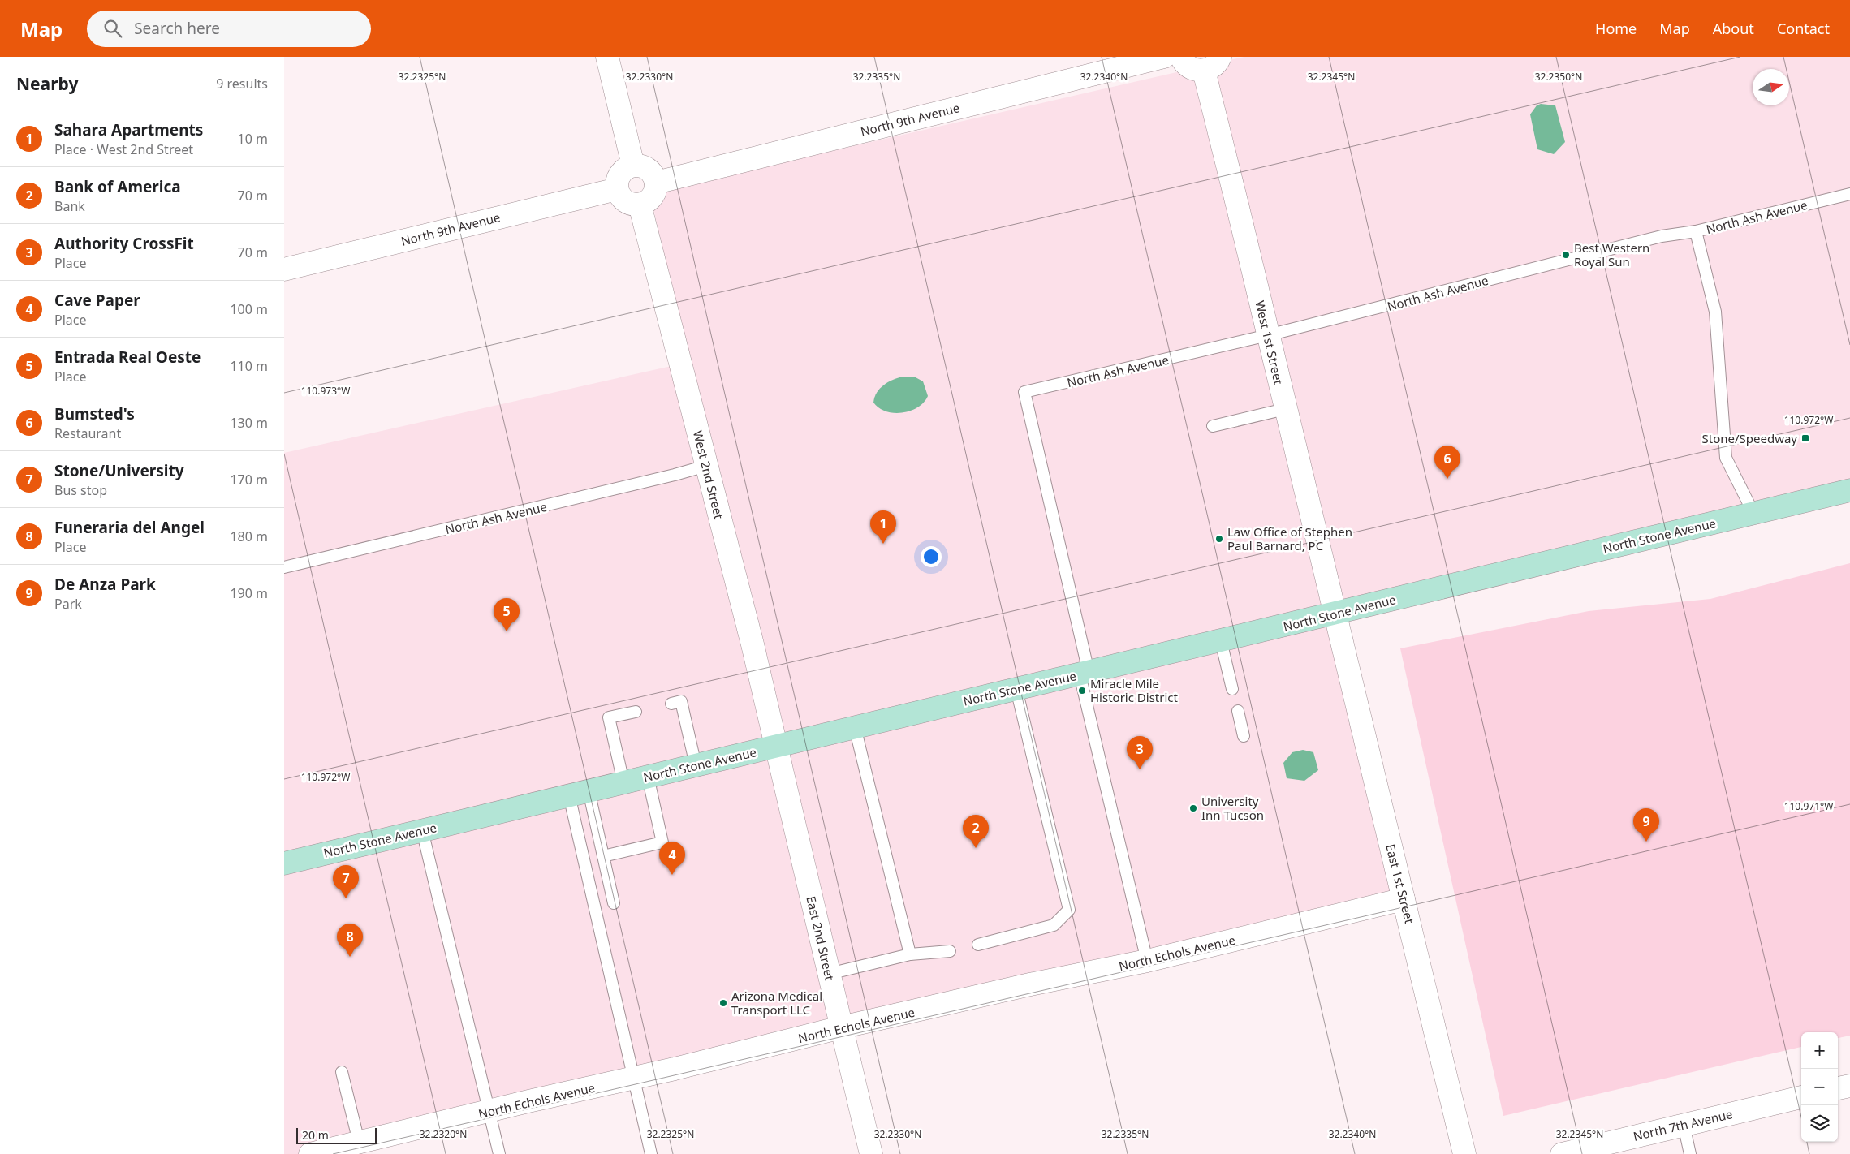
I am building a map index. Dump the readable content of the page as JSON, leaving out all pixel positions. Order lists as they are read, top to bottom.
{
  "streets": {
    "main road": ["North Stone Avenue"],
    "street": [
      "North 9th Avenue",
      "West 1st Street",
      "West 2nd Street",
      "East 1st Street",
      "East 2nd Street",
      "North Echols Avenue",
      "North 7th Avenue"
    ],
    "lane": ["North Ash Avenue"]
  },
  "crossings": [
    ["North 9th Avenue", "West 2nd Street"],
    ["North Ash Avenue", "West 1st Street"],
    ["North Ash Avenue", "West 2nd Street"],
    ["North Ash Avenue", "North Stone Avenue"],
    ["West 1st Street", "North Stone Avenue"],
    ["West 1st Street", "East 1st Street"],
    ["West 2nd Street", "North Stone Avenue"],
    ["West 2nd Street", "East 2nd Street"],
    ["North Stone Avenue", "East 1st Street"],
    ["North Stone Avenue", "East 2nd Street"],
    ["East 1st Street", "North Echols Avenue"],
    ["East 2nd Street", "North Echols Avenue"]
  ],
  "places": {
    "other": [
      "Best Western Royal Sun",
      "Law Office of Stephen Paul Barnard, PC",
      "Miracle Mile Historic District",
      "University Inn Tucson",
      "Arizona Medical Transport LLC"
    ],
    "transit": ["Stone/Speedway"]
  },
  "scale_bar": "20 m",
  "north": "right",
  "page": {
    "header": "Map",
    "search": "Search here",
    "nav": [
      "Home",
      "Map",
      "About",
      "Contact"
    ],
    "heading": ["Nearby", "9 results"],
    "list": [
      {
        "mark": "1",
        "name": "Sahara Apartments",
        "note": "Place · West 2nd Street",
        "value": "10 m"
      },
      {
        "mark": "2",
        "name": "Bank of America",
        "note": "Bank",
        "value": "70 m"
      },
      {
        "mark": "3",
        "name": "Authority CrossFit",
        "note": "Place",
        "value": "70 m"
      },
      {
        "mark": "4",
        "name": "Cave Paper",
        "note": "Place",
        "value": "100 m"
      },
      {
        "mark": "5",
        "name": "Entrada Real Oeste",
        "note": "Place",
        "value": "110 m"
      },
      {
        "mark": "6",
        "name": "Bumsted's",
        "note": "Restaurant",
        "value": "130 m"
      },
      {
        "mark": "7",
        "name": "Stone/University",
        "note": "Bus stop",
        "value": "170 m"
      },
      {
        "mark": "8",
        "name": "Funeraria del Angel",
        "note": "Place",
        "value": "180 m"
      },
      {
        "mark": "9",
        "name": "De Anza Park",
        "note": "Park",
        "value": "190 m"
      }
    ],
    "pins": [
      "6",
      "1",
      "5",
      "3",
      "9",
      "2",
      "4",
      "7",
      "8"
    ],
    "map_buttons": ["+", "−"],
    "scale": "20 m"
  },
  "coordinates": [
    "32.2325°N",
    "32.2330°N",
    "32.2335°N",
    "32.2340°N",
    "32.2345°N",
    "32.2350°N",
    "110.973°W",
    "110.972°W",
    "110.971°W",
    "32.2320°N"
  ]
}
